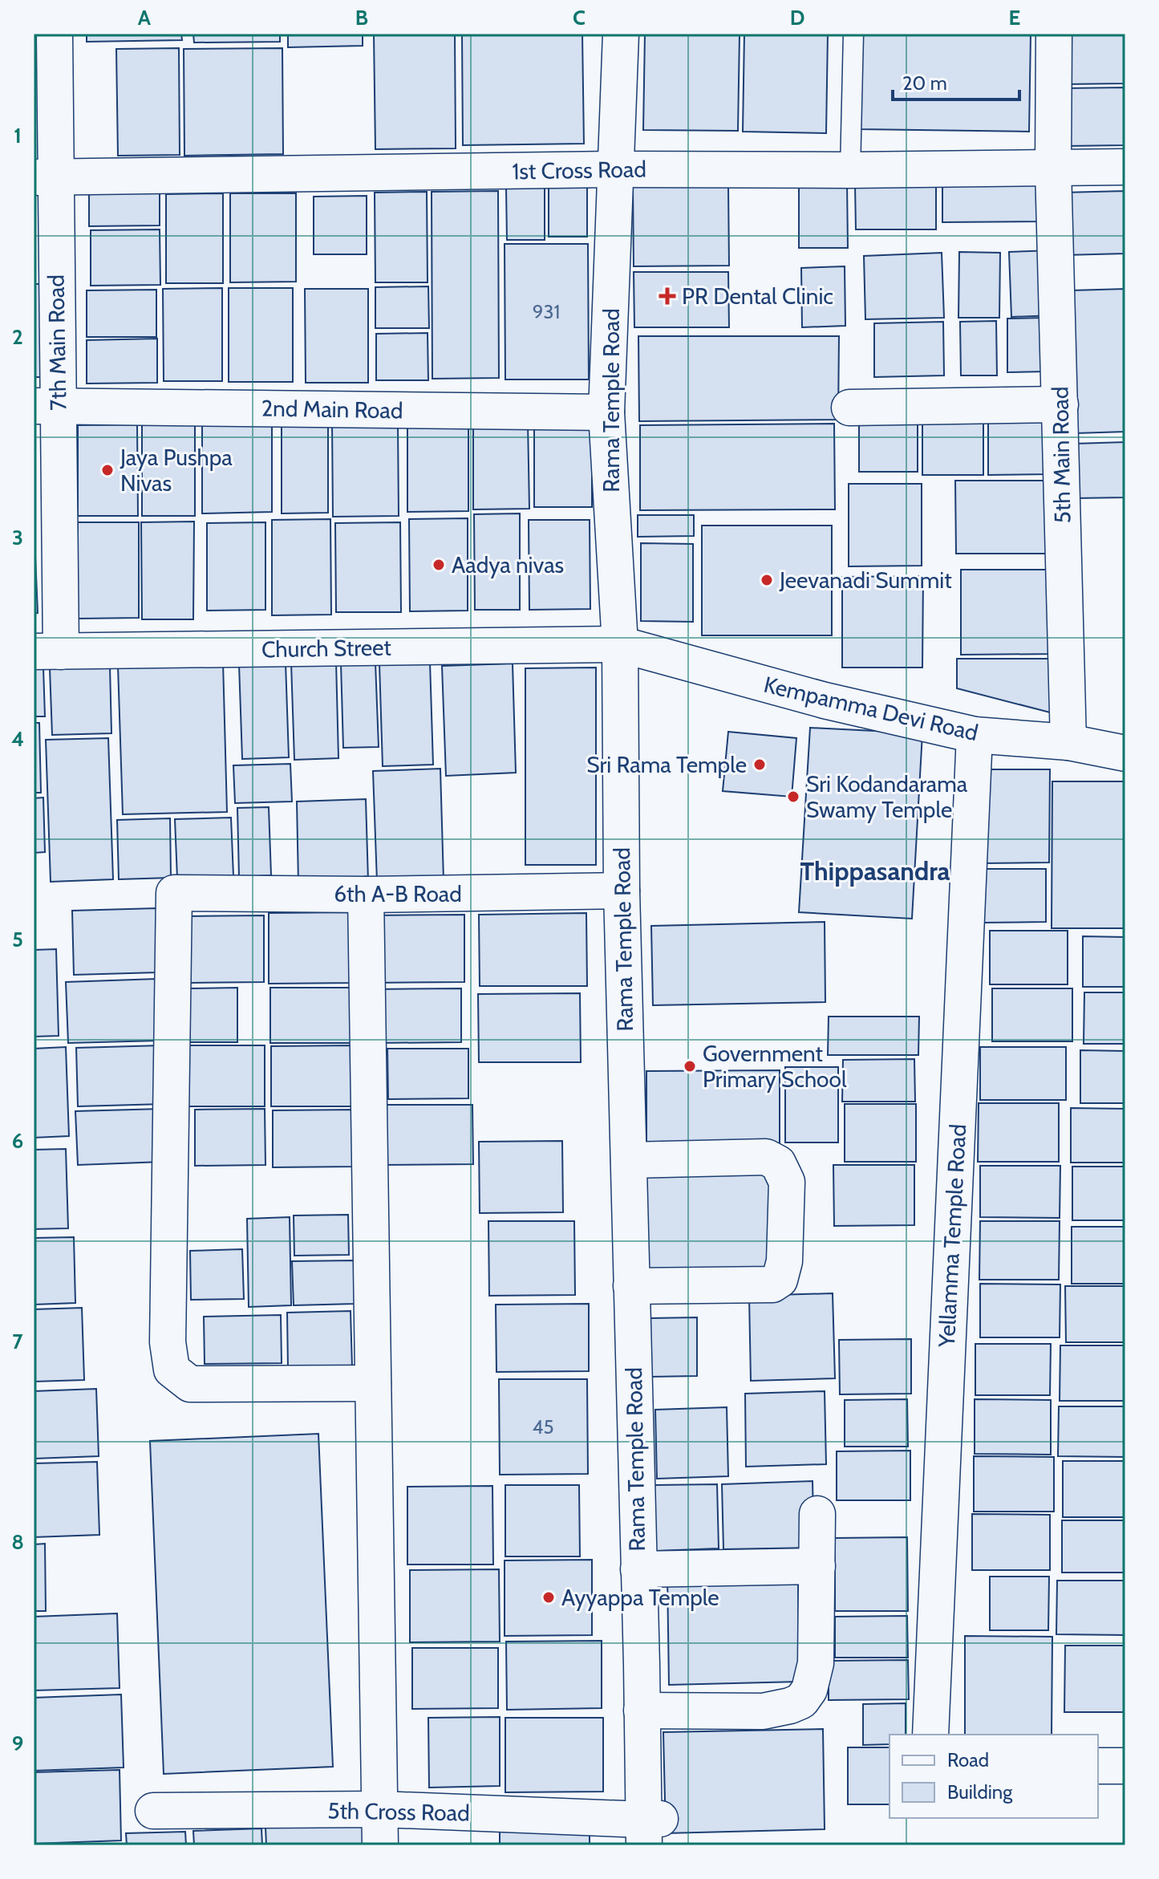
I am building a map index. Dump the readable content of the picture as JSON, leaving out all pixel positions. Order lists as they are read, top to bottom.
{
  "streets": {
    "street": [
      "1st Cross Road",
      "7th Main Road",
      "Rama Temple Road",
      "2nd Main Road",
      "5th Main Road",
      "Church Street",
      "Kempamma Devi Road",
      "6th A-B Road",
      "Yellamma Temple Road",
      "5th Cross Road"
    ]
  },
  "crossings": [
    ["1st Cross Road", "7th Main Road"],
    ["1st Cross Road", "Rama Temple Road"],
    ["1st Cross Road", "5th Main Road"],
    ["7th Main Road", "2nd Main Road"],
    ["7th Main Road", "Church Street"],
    ["Rama Temple Road", "2nd Main Road"],
    ["Rama Temple Road", "Church Street"],
    ["Rama Temple Road", "Kempamma Devi Road"],
    ["Rama Temple Road", "6th A-B Road"],
    ["Rama Temple Road", "5th Cross Road"],
    ["5th Main Road", "Kempamma Devi Road"],
    ["Church Street", "Kempamma Devi Road"],
    ["Kempamma Devi Road", "Yellamma Temple Road"]
  ],
  "districts": ["Thippasandra"],
  "places": {
    "health": ["PR Dental Clinic"],
    "other": [
      "Jaya Pushpa Nivas",
      "Aadya nivas",
      "Jeevanadi Summit",
      "Sri Rama Temple",
      "Sri Kodandarama Swamy Temple",
      "Government Primary School",
      "Ayyappa Temple"
    ]
  },
  "house_numbers": ["931", "45"],
  "legend": ["Road", "Building"],
  "scale_bar": "20 m",
  "grid": {
    "columns": [
      "A",
      "B",
      "C",
      "D",
      "E"
    ],
    "rows": [
      "1",
      "2",
      "3",
      "4",
      "5",
      "6",
      "7",
      "8",
      "9"
    ]
  }
}
